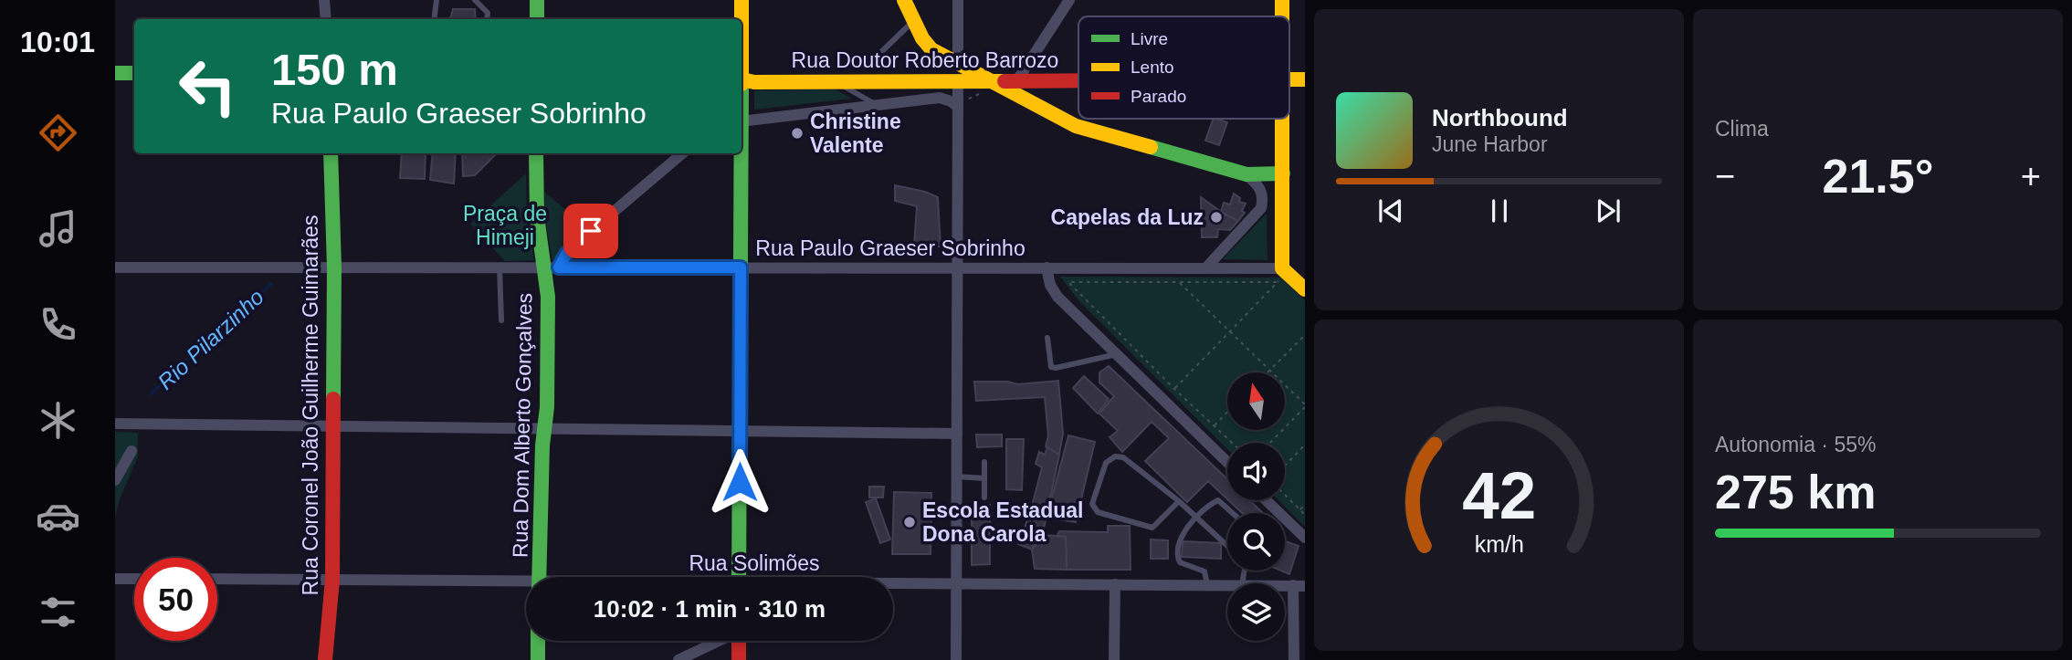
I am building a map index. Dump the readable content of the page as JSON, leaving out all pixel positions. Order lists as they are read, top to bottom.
{
  "streets": {
    "main road": ["Rua Doutor Roberto Barrozo", "Rua Coronel João Guilherme Guimarães", "Rua Dom Alberto Gonçalves"],
    "street": ["Rua Paulo Graeser Sobrinho", "Rua Solimões"]
  },
  "crossings": [
    ["Rua Paulo Graeser Sobrinho", "Rua Coronel João Guilherme Guimarães"],
    ["Rua Paulo Graeser Sobrinho", "Rua Dom Alberto Gonçalves"],
    ["Rua Coronel João Guilherme Guimarães", "Rua Solimões"]
  ],
  "water": ["Rio Pilarzinho"],
  "parks": ["Praça de Himeji"],
  "places": ["Christine Valente", "Capelas da Luz", "Escola Estadual Dona Carola"],
  "legend": ["Livre", "Lento", "Parado"],
  "north": "top",
  "page": {
    "tabs": "10:01",
    "tile": [
      "Clima",
      ["Autonomia · 55%", "275 km"]
    ],
    "turn": ["150 m", "Rua Paulo Graeser Sobrinho"],
    "song": ["Northbound", "June Harbor"],
    "heat": ["−", "21.5°", "+"],
    "limit": "50",
    "trip": "10:02 · 1 min · 310 m",
    "gauge": ["42", "km/h"]
  }
}
